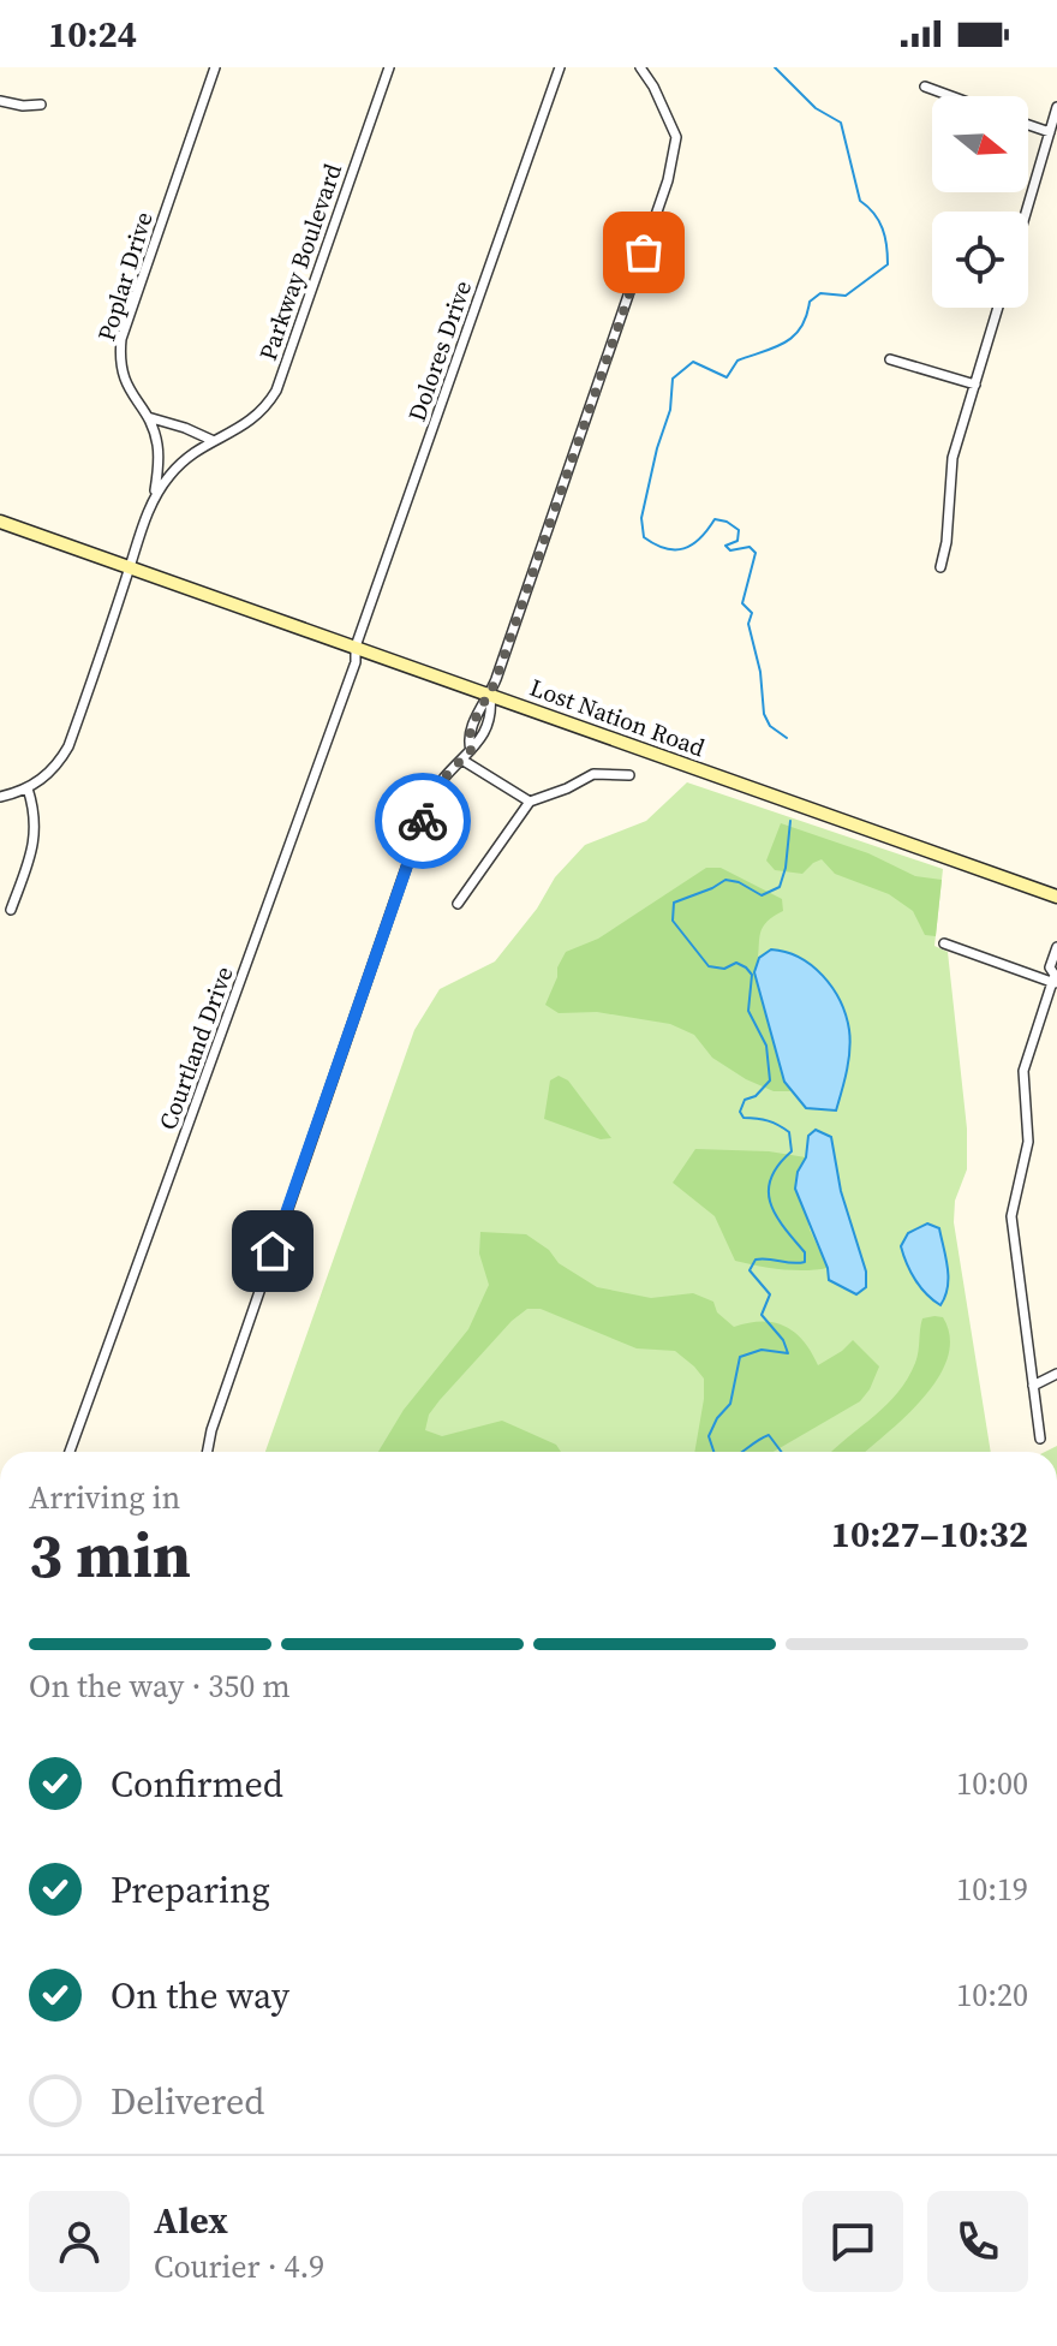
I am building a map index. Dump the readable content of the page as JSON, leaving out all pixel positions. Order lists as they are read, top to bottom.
{
  "streets": {
    "street": [
      "Parkway Boulevard",
      "Poplar Drive",
      "Dolores Drive",
      "Lost Nation Road",
      "Courtland Drive"
    ]
  },
  "crossings": [
    ["Parkway Boulevard", "Poplar Drive"],
    ["Parkway Boulevard", "Lost Nation Road"],
    ["Dolores Drive", "Lost Nation Road"],
    ["Dolores Drive", "Courtland Drive"],
    ["Lost Nation Road", "Courtland Drive"]
  ],
  "north": "right",
  "page": {
    "status": "10:24",
    "heading": ["3 min", "Arriving in", "10:27–10:32"],
    "panel": ["Alex", "Courier · 4.9"],
    "bar": "On the way · 350 m",
    "list": [
      ["Confirmed", "10:00"],
      ["Preparing", "10:19"],
      ["On the way", "10:20"],
      "Delivered"
    ]
  }
}
